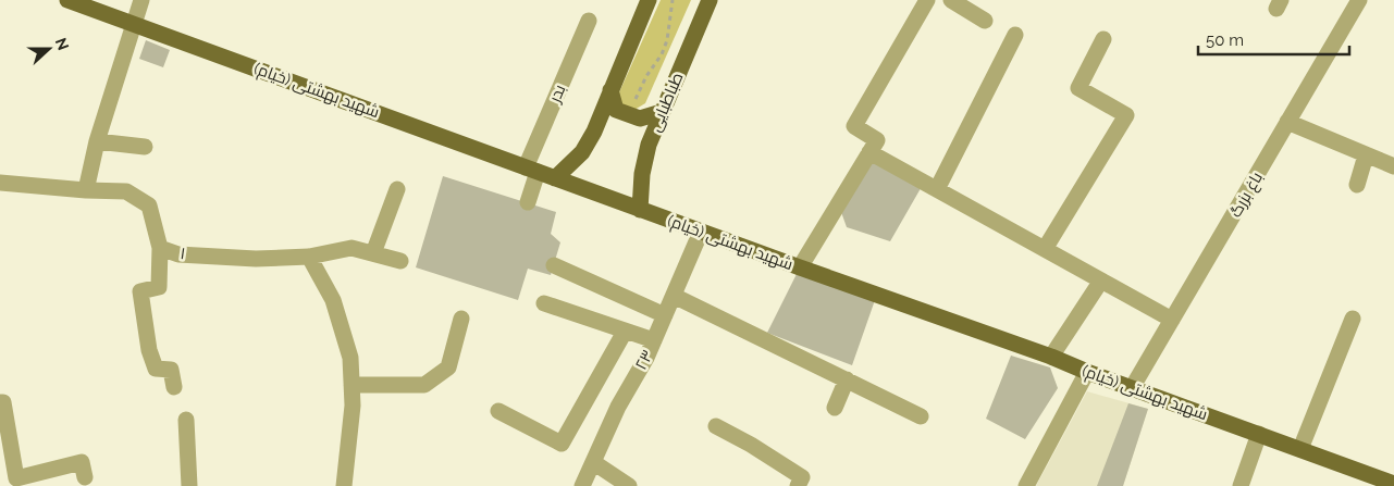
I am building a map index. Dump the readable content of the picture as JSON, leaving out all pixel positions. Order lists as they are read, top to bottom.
{
  "streets": {
    "main road": ["شهید بهشتی (خیام)", "طباطبایی"],
    "street": [
      "بدر",
      "باغ بزرگ",
      "۱",
      "۲۳"
    ]
  },
  "crossings": [
    ["شهید بهشتی (خیام)", "بدر"],
    ["شهید بهشتی (خیام)", "طباطبایی"],
    ["شهید بهشتی (خیام)", "باغ بزرگ"],
    ["شهید بهشتی (خیام)", "۲۳"]
  ],
  "scale_bar": "50 m",
  "north": "right"
}
